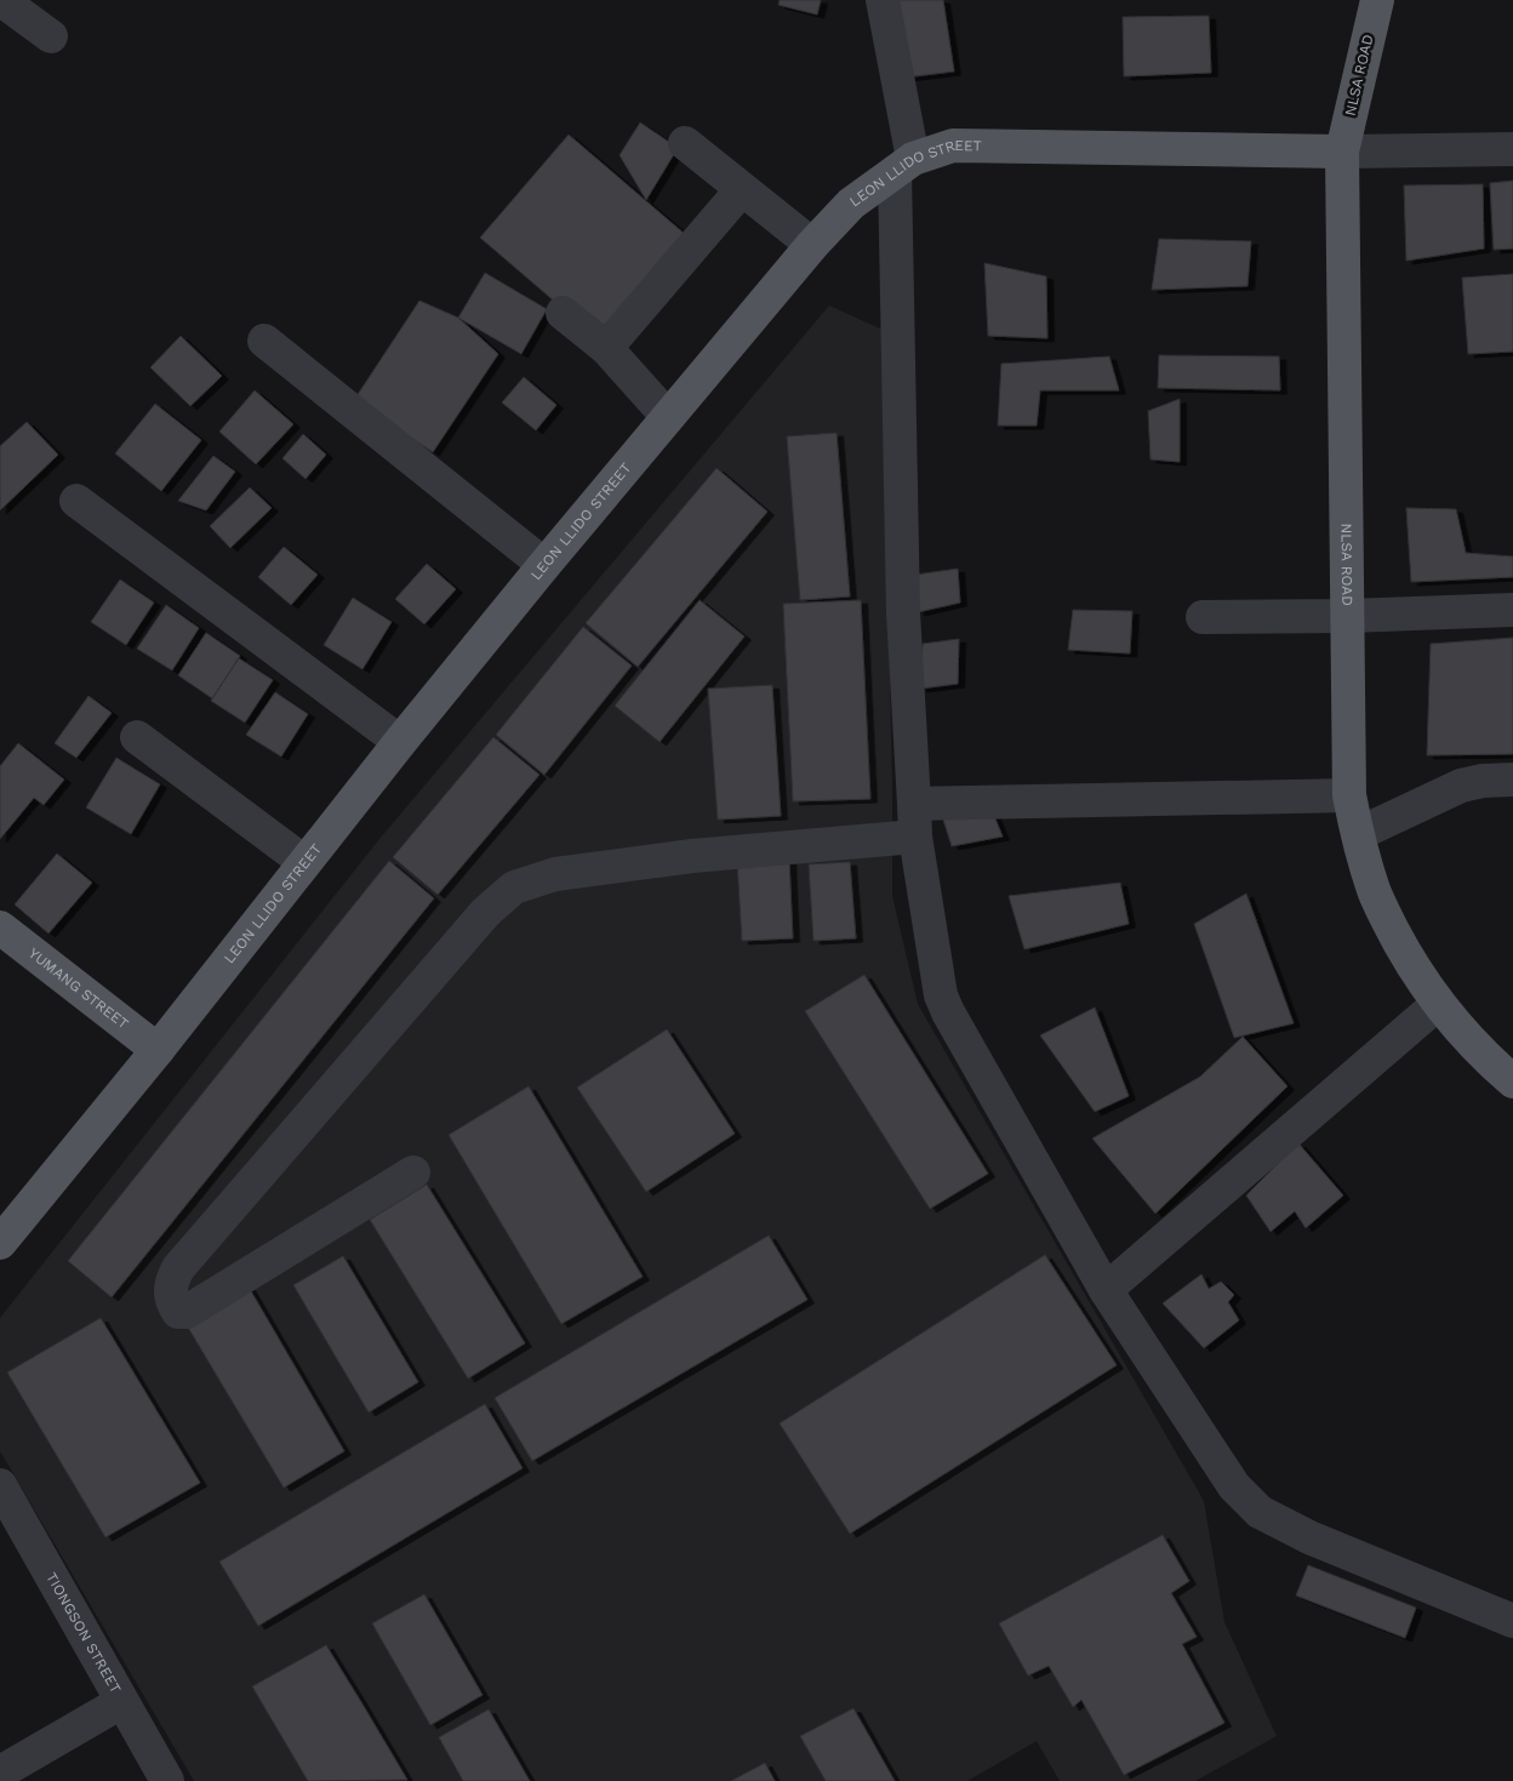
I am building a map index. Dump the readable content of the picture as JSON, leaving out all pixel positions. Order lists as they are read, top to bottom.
{
  "streets": {
    "main road": ["NLSA ROAD", "LEON LLIDO STREET", "YUMANG STREET"],
    "street": ["TIONGSON STREET"]
  },
  "crossings": [
    ["NLSA ROAD", "LEON LLIDO STREET"],
    ["LEON LLIDO STREET", "YUMANG STREET"]
  ]
}
